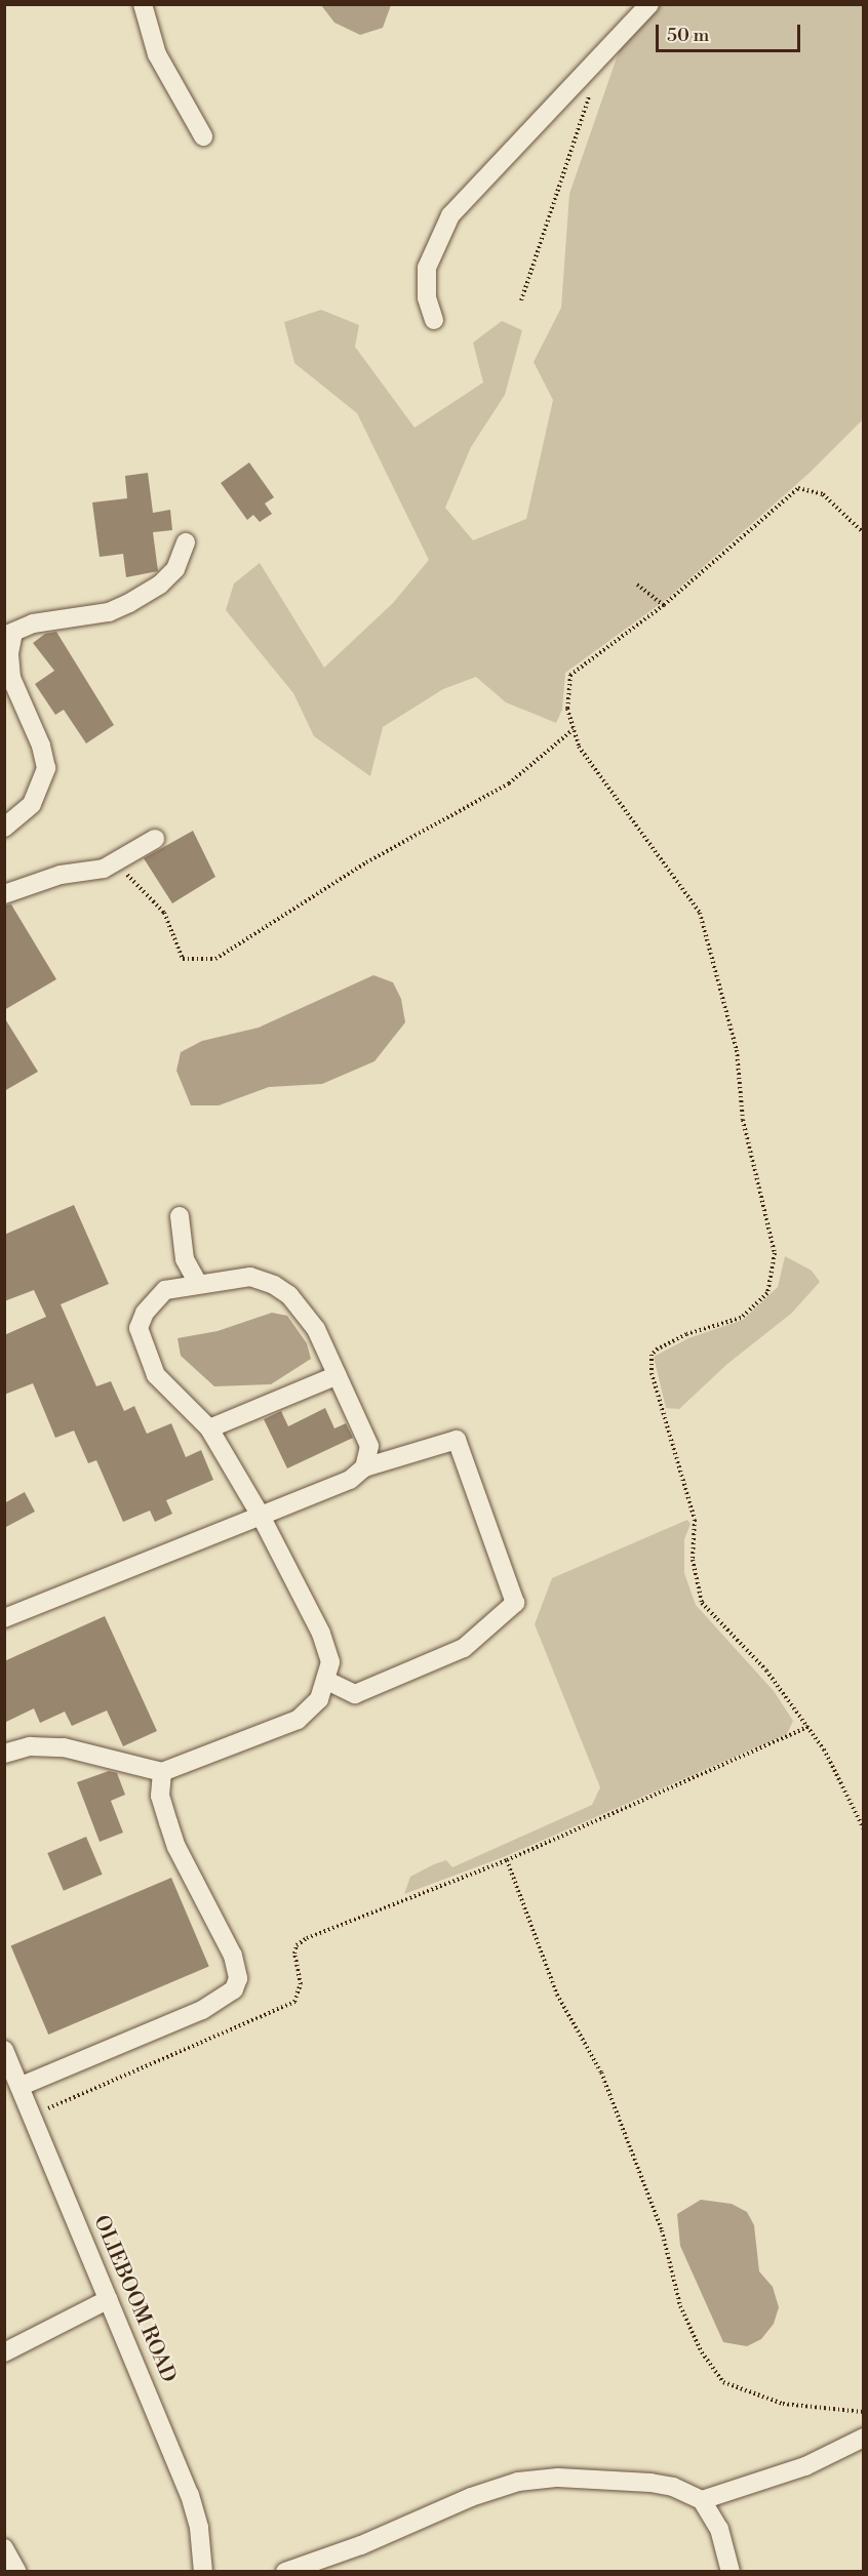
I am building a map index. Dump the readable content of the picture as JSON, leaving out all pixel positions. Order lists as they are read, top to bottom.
{
  "streets": {
    "street": ["OLIEBOOM ROAD"]
  },
  "scale_bar": "50 m"
}
